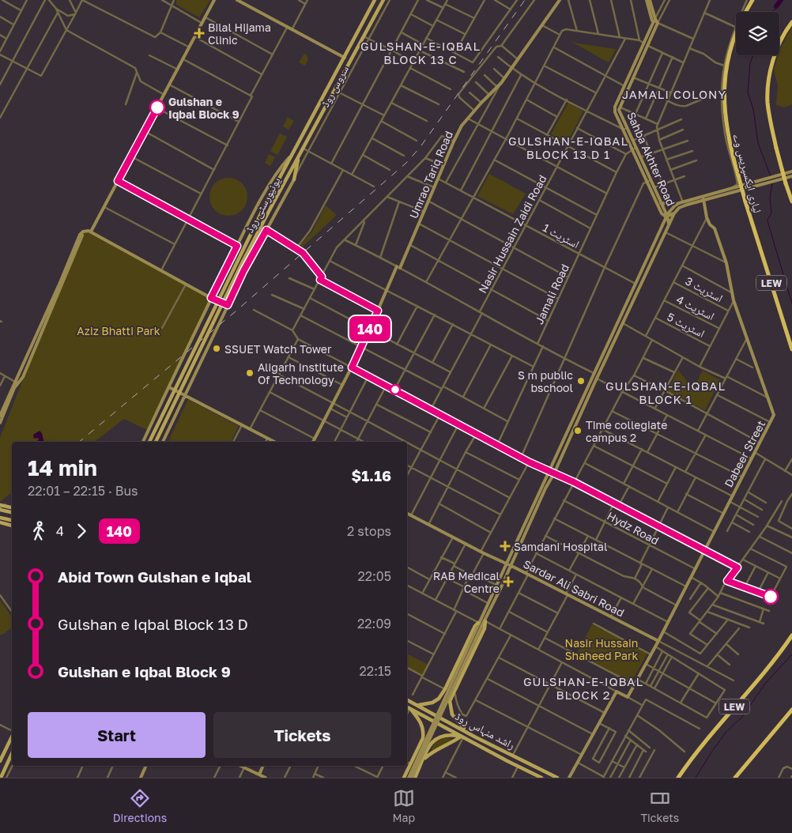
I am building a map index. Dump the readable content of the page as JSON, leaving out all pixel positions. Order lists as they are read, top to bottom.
{
  "streets": {
    "highway": ["لیاری ایکسپریس وے", "LEW"],
    "main road": ["یونیورسٹی روڈ", "راشد منہاس روڈ"],
    "street": [
      "سروس روڈ",
      "Sahba Akhter Road",
      "Umrao Tariq Road",
      "Nasir Hussain Zaidi Road",
      "اسٹریٹ 1",
      "اسٹریٹ 3",
      "Jamali Road",
      "اسٹریٹ 4",
      "اسٹریٹ 5",
      "Dabeer Street",
      "Hydz Road",
      "Sardar Ali Sabri Road"
    ]
  },
  "crossings": [
    ["Sahba Akhter Road", "Jamali Road"],
    ["Sahba Akhter Road", "Dabeer Street"],
    ["Umrao Tariq Road", "اسٹریٹ 1"],
    ["Nasir Hussain Zaidi Road", "اسٹریٹ 1"],
    ["اسٹریٹ 1", "Jamali Road"],
    ["Dabeer Street", "Hydz Road"],
    ["Dabeer Street", "Sardar Ali Sabri Road"]
  ],
  "districts": [
    "GULSHAN-E-IQBAL BLOCK 13 C",
    "JAMALI COLONY",
    "GULSHAN-E-IQBAL BLOCK 13 D 1",
    "GULSHAN-E-IQBAL BLOCK 1",
    "GULSHAN-E-IQBAL BLOCK 2"
  ],
  "parks": ["Aziz Bhatti Park", "Nasir Hussain Shaheed Park"],
  "places": {
    "health": ["Bilal Hijama Clinic", "Samdani Hospital", "RAB Medical Centre"],
    "other": [
      "Gulshan e Iqbal Block 9",
      "SSUET Watch Tower",
      "Aligarh Institute Of Technology",
      "S m public bschool",
      "Time collegiate campus 2"
    ]
  },
  "lines": ["bus line 140"],
  "page": {
    "on_map": "140",
    "heading": ["14 min", "22:01 – 22:15 · Bus", "$1.16"],
    "legs": ["4", "140", "2 stops"],
    "list": [
      {
        "name": "Abid Town Gulshan e Iqbal",
        "value": "22:05"
      },
      {
        "name": "Gulshan e Iqbal Block 13 D",
        "value": "22:09"
      },
      {
        "name": "Gulshan e Iqbal Block 9",
        "value": "22:15"
      }
    ],
    "buttons": ["Start", "Tickets"],
    "tabs": ["Directions", "Map", "Tickets"]
  }
}
